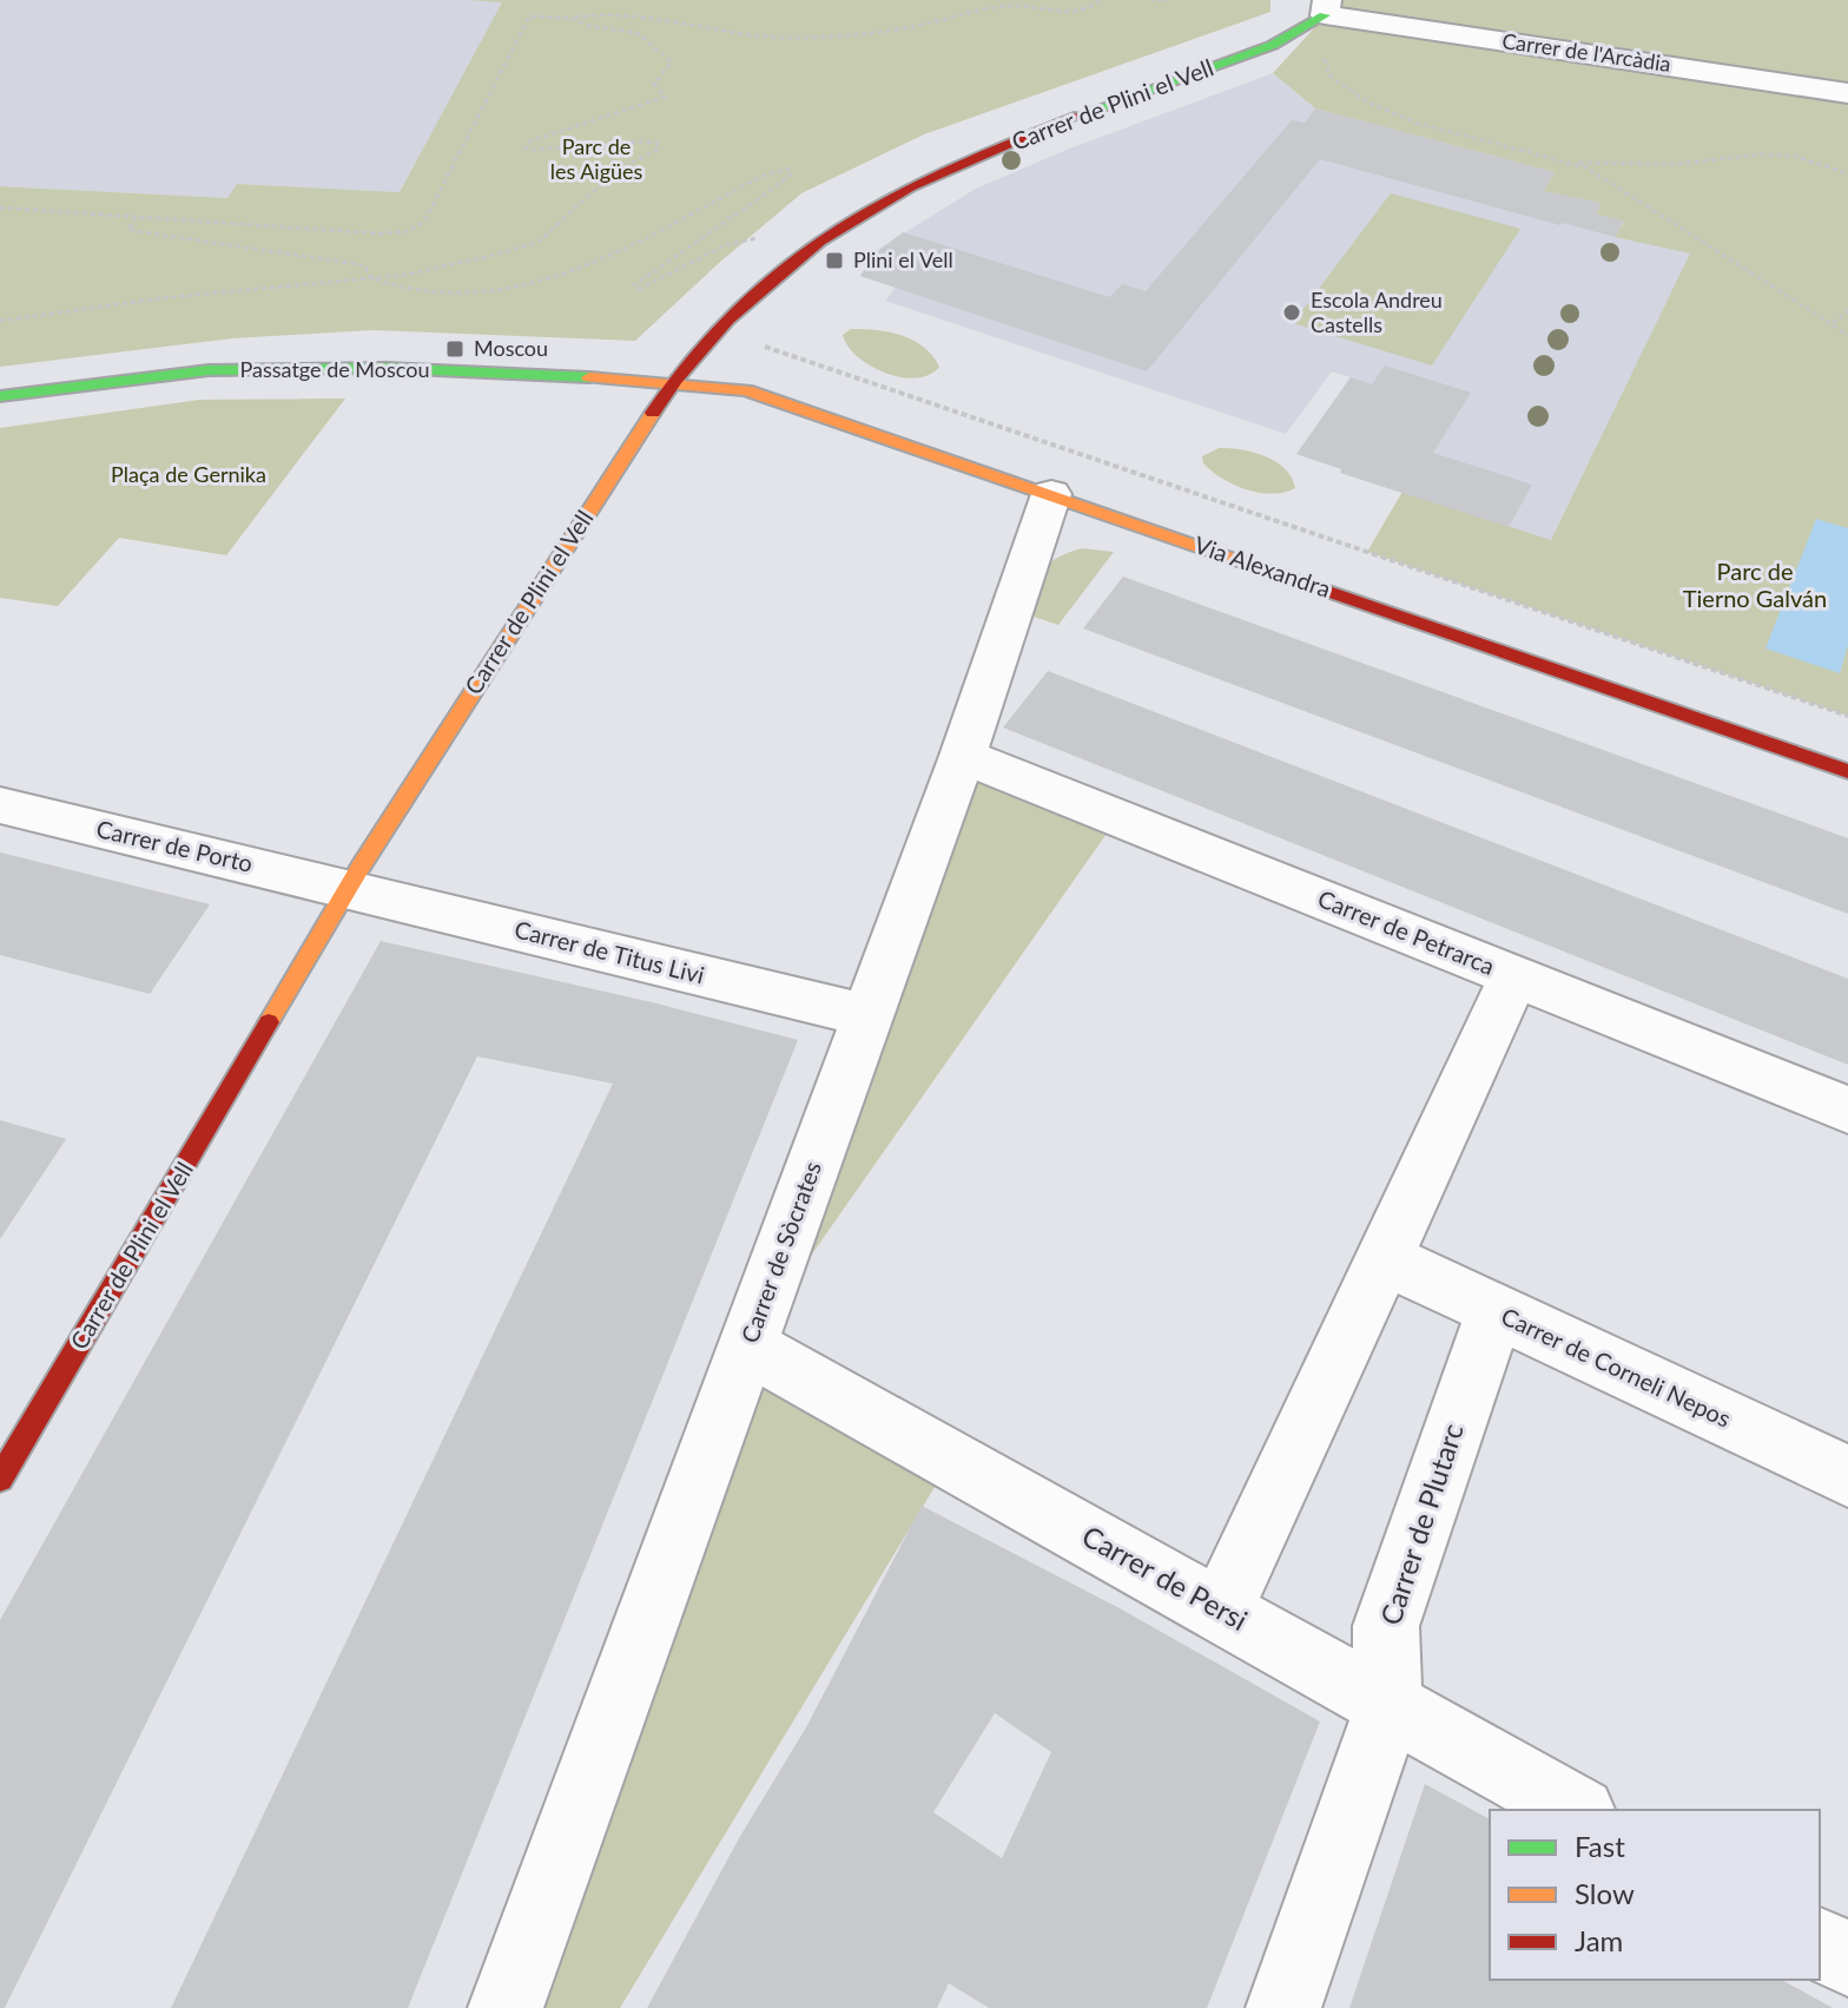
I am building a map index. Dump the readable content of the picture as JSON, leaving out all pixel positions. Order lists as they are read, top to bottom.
{
  "streets": {
    "street": [
      "Carrer de l'Arcàdia",
      "Carrer de Plini el Vell",
      "Passatge de Moscou",
      "Via Alexandra",
      "Carrer de Porto",
      "Carrer de Petrarca",
      "Carrer de Titus Livi",
      "Carrer de Sòcrates",
      "Carrer de Corneli Nepos",
      "Carrer de Plutarc",
      "Carrer de Persi"
    ]
  },
  "crossings": [
    ["Carrer de l'Arcàdia", "Carrer de Plini el Vell"],
    ["Carrer de Plini el Vell", "Passatge de Moscou"],
    ["Carrer de Plini el Vell", "Via Alexandra"],
    ["Carrer de Plini el Vell", "Carrer de Porto"],
    ["Carrer de Plini el Vell", "Carrer de Titus Livi"],
    ["Passatge de Moscou", "Via Alexandra"],
    ["Via Alexandra", "Carrer de Sòcrates"],
    ["Carrer de Porto", "Carrer de Titus Livi"],
    ["Carrer de Petrarca", "Carrer de Sòcrates"],
    ["Carrer de Titus Livi", "Carrer de Sòcrates"],
    ["Carrer de Sòcrates", "Carrer de Persi"],
    ["Carrer de Corneli Nepos", "Carrer de Plutarc"],
    ["Carrer de Plutarc", "Carrer de Persi"]
  ],
  "parks": ["Parc de les Aigües", "Plaça de Gernika", "Parc de Tierno Galván"],
  "places": {
    "transit": ["Plini el Vell", "Moscou"],
    "other": ["Escola Andreu Castells"]
  },
  "legend": ["Fast", "Slow", "Jam"]
}
